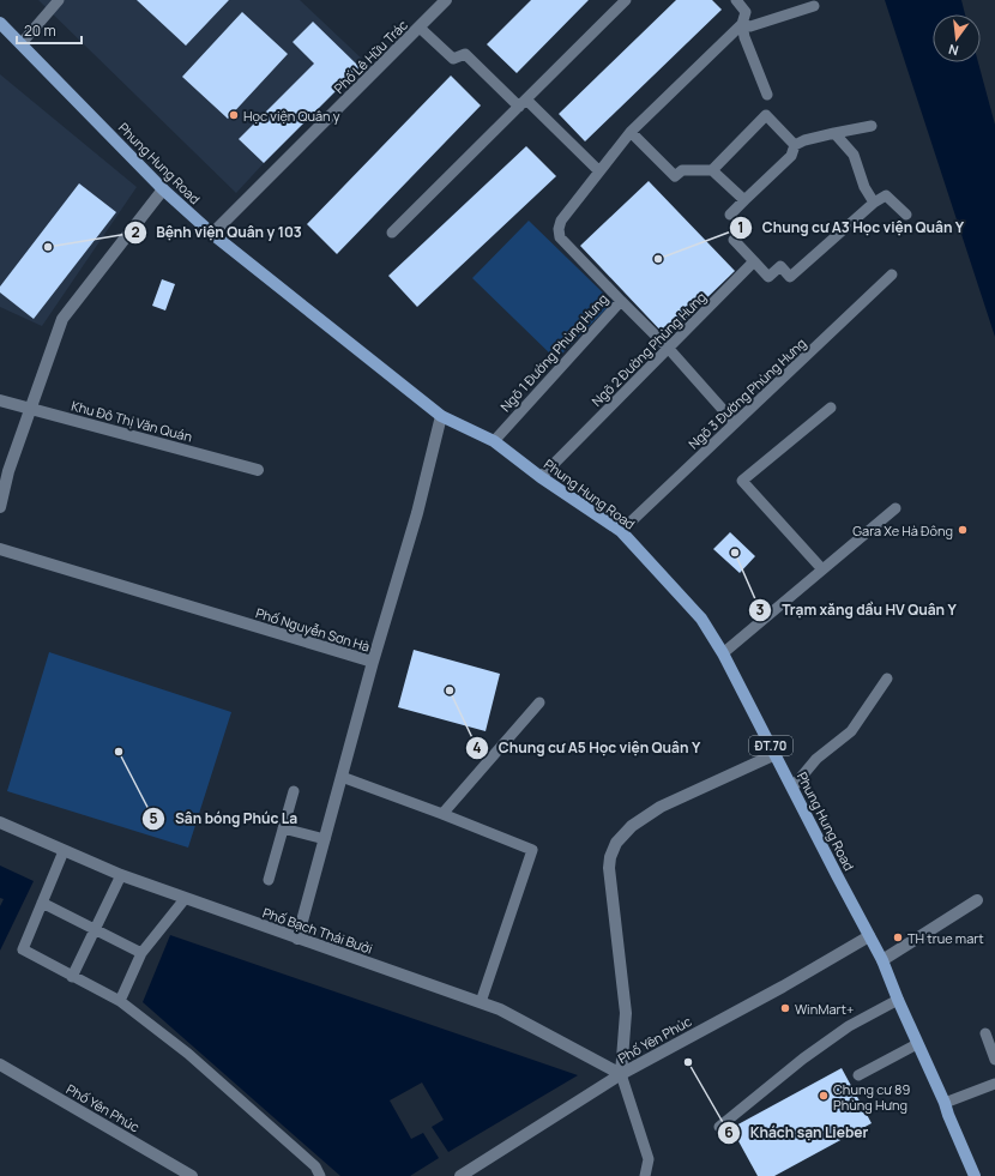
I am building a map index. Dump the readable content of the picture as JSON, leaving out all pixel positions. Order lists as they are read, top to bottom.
{
  "streets": {
    "main road": ["Phung Hung Road", "ĐT.70"],
    "street": [
      "Phố Lê Hữu Trác",
      "Khu Đô Thị Văn Quán",
      "Phố Nguyễn Sơn Hà",
      "Phố Bạch Thái Bưởi",
      "Phố Yên Phúc"
    ],
    "lane": ["Ngõ 2 Đường Phùng Hưng", "Ngõ 1 Đường Phùng Hưng", "Ngõ 3 Đường Phùng Hưng"]
  },
  "crossings": [
    ["Phố Lê Hữu Trác", "Phung Hung Road"],
    ["Phung Hung Road", "Ngõ 2 Đường Phùng Hưng"],
    ["Phung Hung Road", "Ngõ 1 Đường Phùng Hưng"],
    ["Phung Hung Road", "Ngõ 3 Đường Phùng Hưng"],
    ["Phung Hung Road", "Phố Nguyễn Sơn Hà"],
    ["Phung Hung Road", "Phố Yên Phúc"],
    ["Phố Bạch Thái Bưởi", "Phố Yên Phúc"]
  ],
  "places": [
    "Học viện Quân y",
    "Bệnh viện Quân y 103",
    "Chung cư A3 Học viện Quân Y",
    "Gara Xe Hà Đông",
    "Trạm xăng dầu HV Quân Y",
    "Chung cư A5 Học viện Quân Y",
    "Sân bóng Phúc La",
    "TH true mart",
    "WinMart+",
    "Khách sạn Lieber",
    "Chung cư 89 Phùng Hưng"
  ],
  "scale_bar": "20 m",
  "north": "bottom"
}
